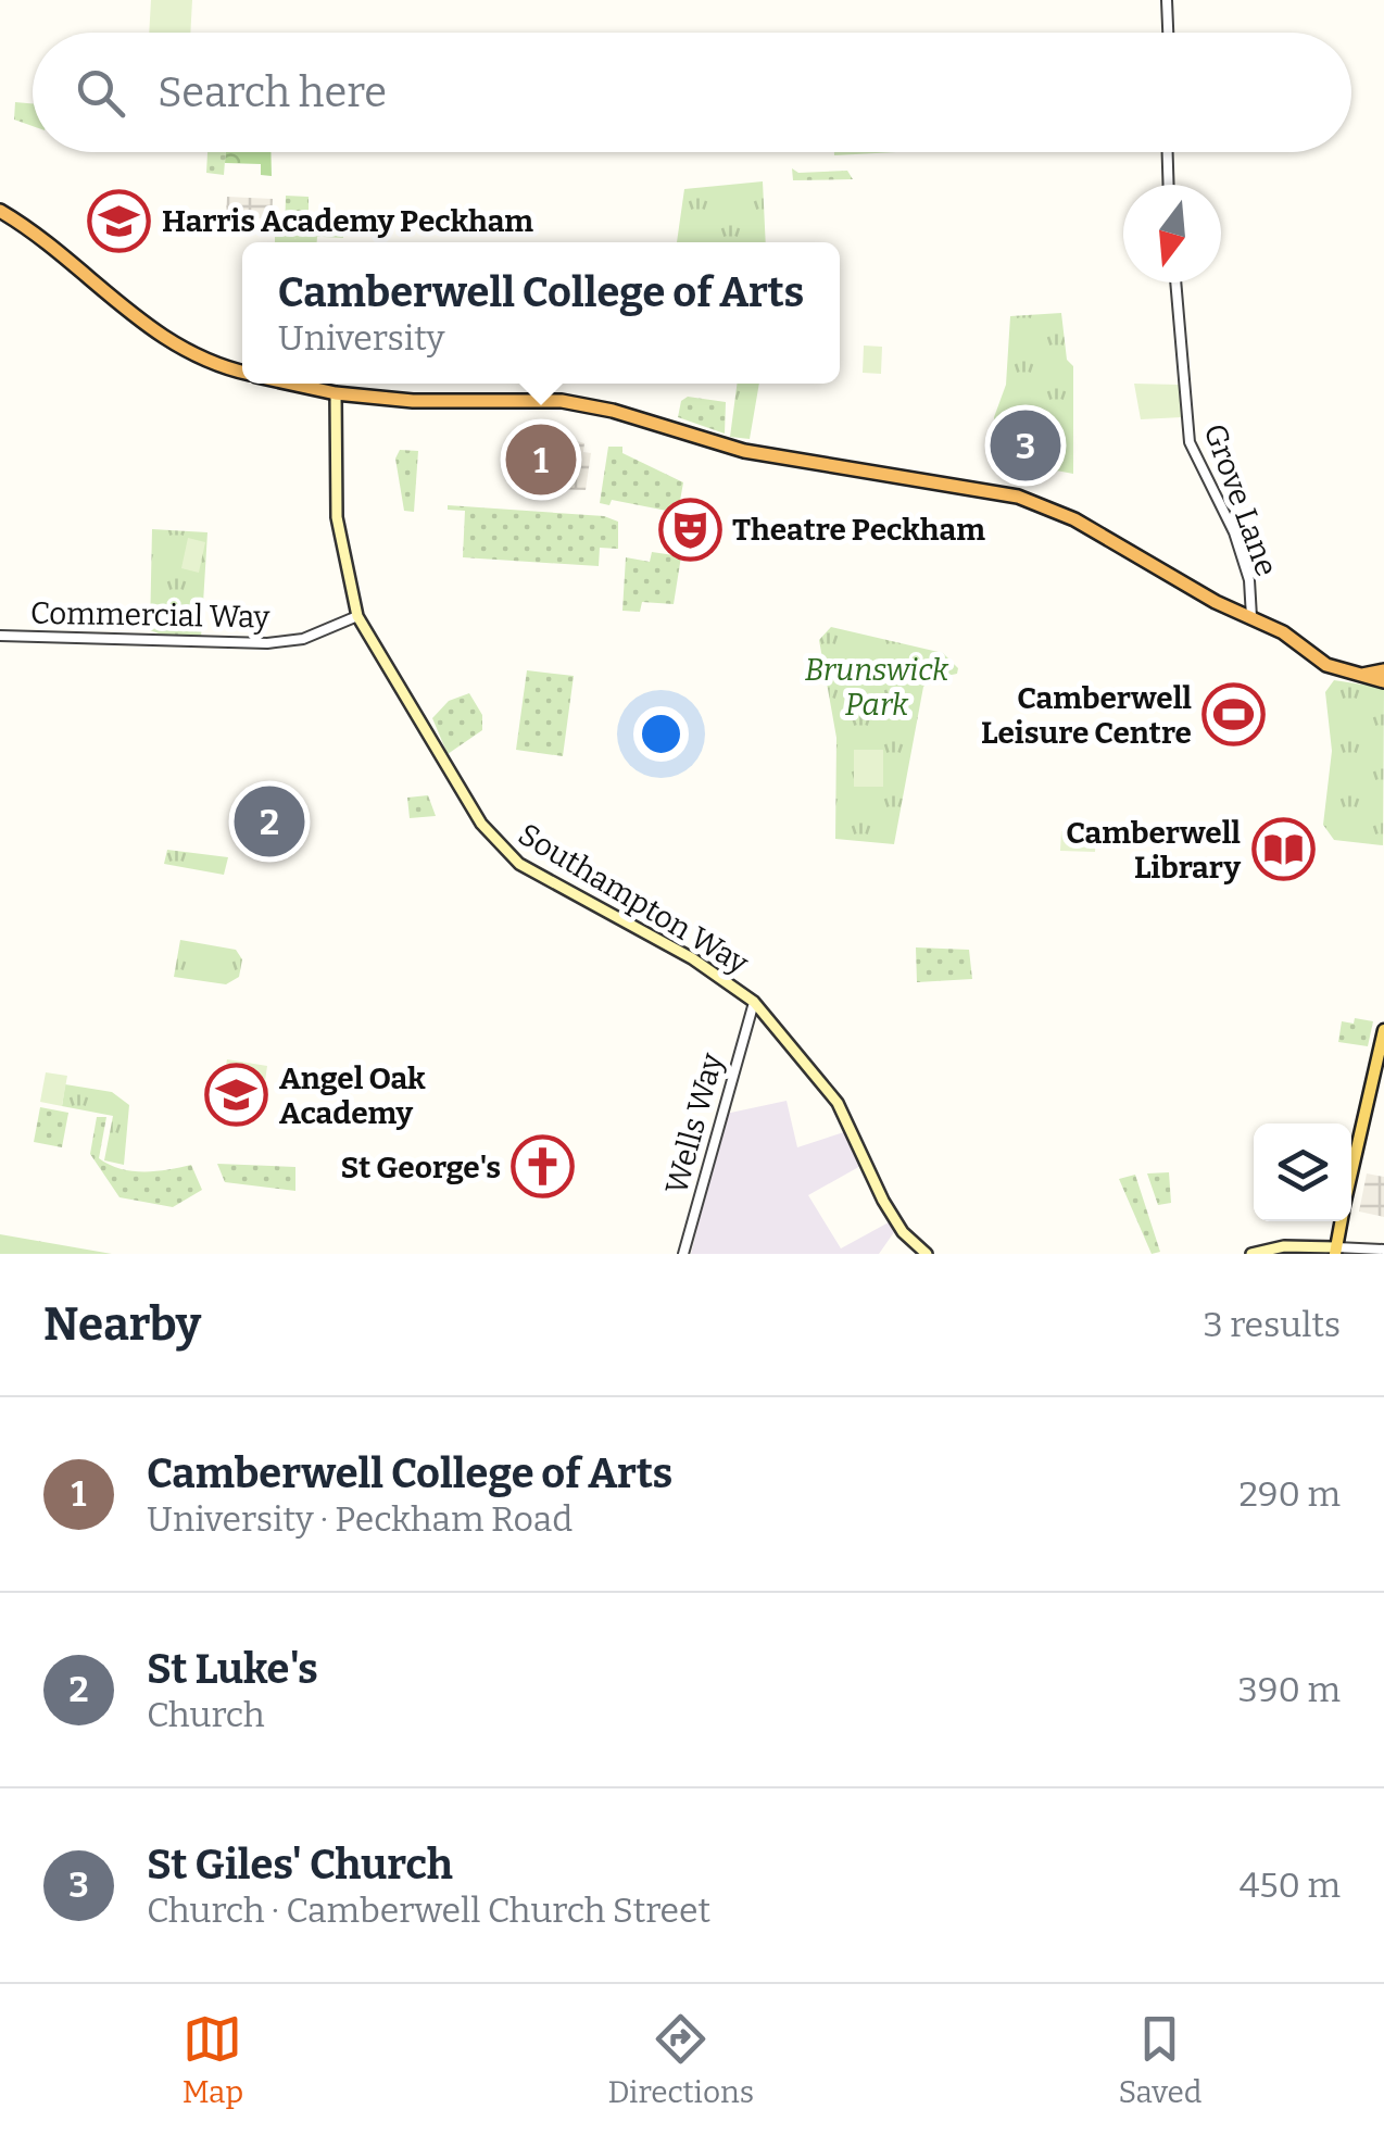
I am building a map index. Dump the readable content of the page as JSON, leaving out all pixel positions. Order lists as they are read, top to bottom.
{
  "streets": {
    "main road": ["Southampton Way"],
    "street": ["Grove Lane", "Commercial Way", "Wells Way"]
  },
  "crossings": [
    ["Commercial Way", "Southampton Way"],
    ["Southampton Way", "Wells Way"]
  ],
  "parks": ["Brunswick Park"],
  "places": {
    "school or university": ["Harris Academy Peckham", "Angel Oak Academy"],
    "theatre": ["Theatre Peckham"],
    "sports": ["Camberwell Leisure Centre"],
    "library": ["Camberwell Library"],
    "church": ["St George's"]
  },
  "north": "bottom",
  "page": {
    "search": "Search here",
    "popup": ["Camberwell College of Arts", "University"],
    "pins": ["3", "1", "2"],
    "heading": ["Nearby", "3 results"],
    "list": [
      {
        "mark": "1",
        "name": "Camberwell College of Arts",
        "note": "University · Peckham Road",
        "value": "290 m"
      },
      {
        "mark": "2",
        "name": "St Luke's",
        "note": "Church",
        "value": "390 m"
      },
      {
        "mark": "3",
        "name": "St Giles' Church",
        "note": "Church · Camberwell Church Street",
        "value": "450 m"
      }
    ],
    "nav": ["Map", "Directions", "Saved"]
  }
}
